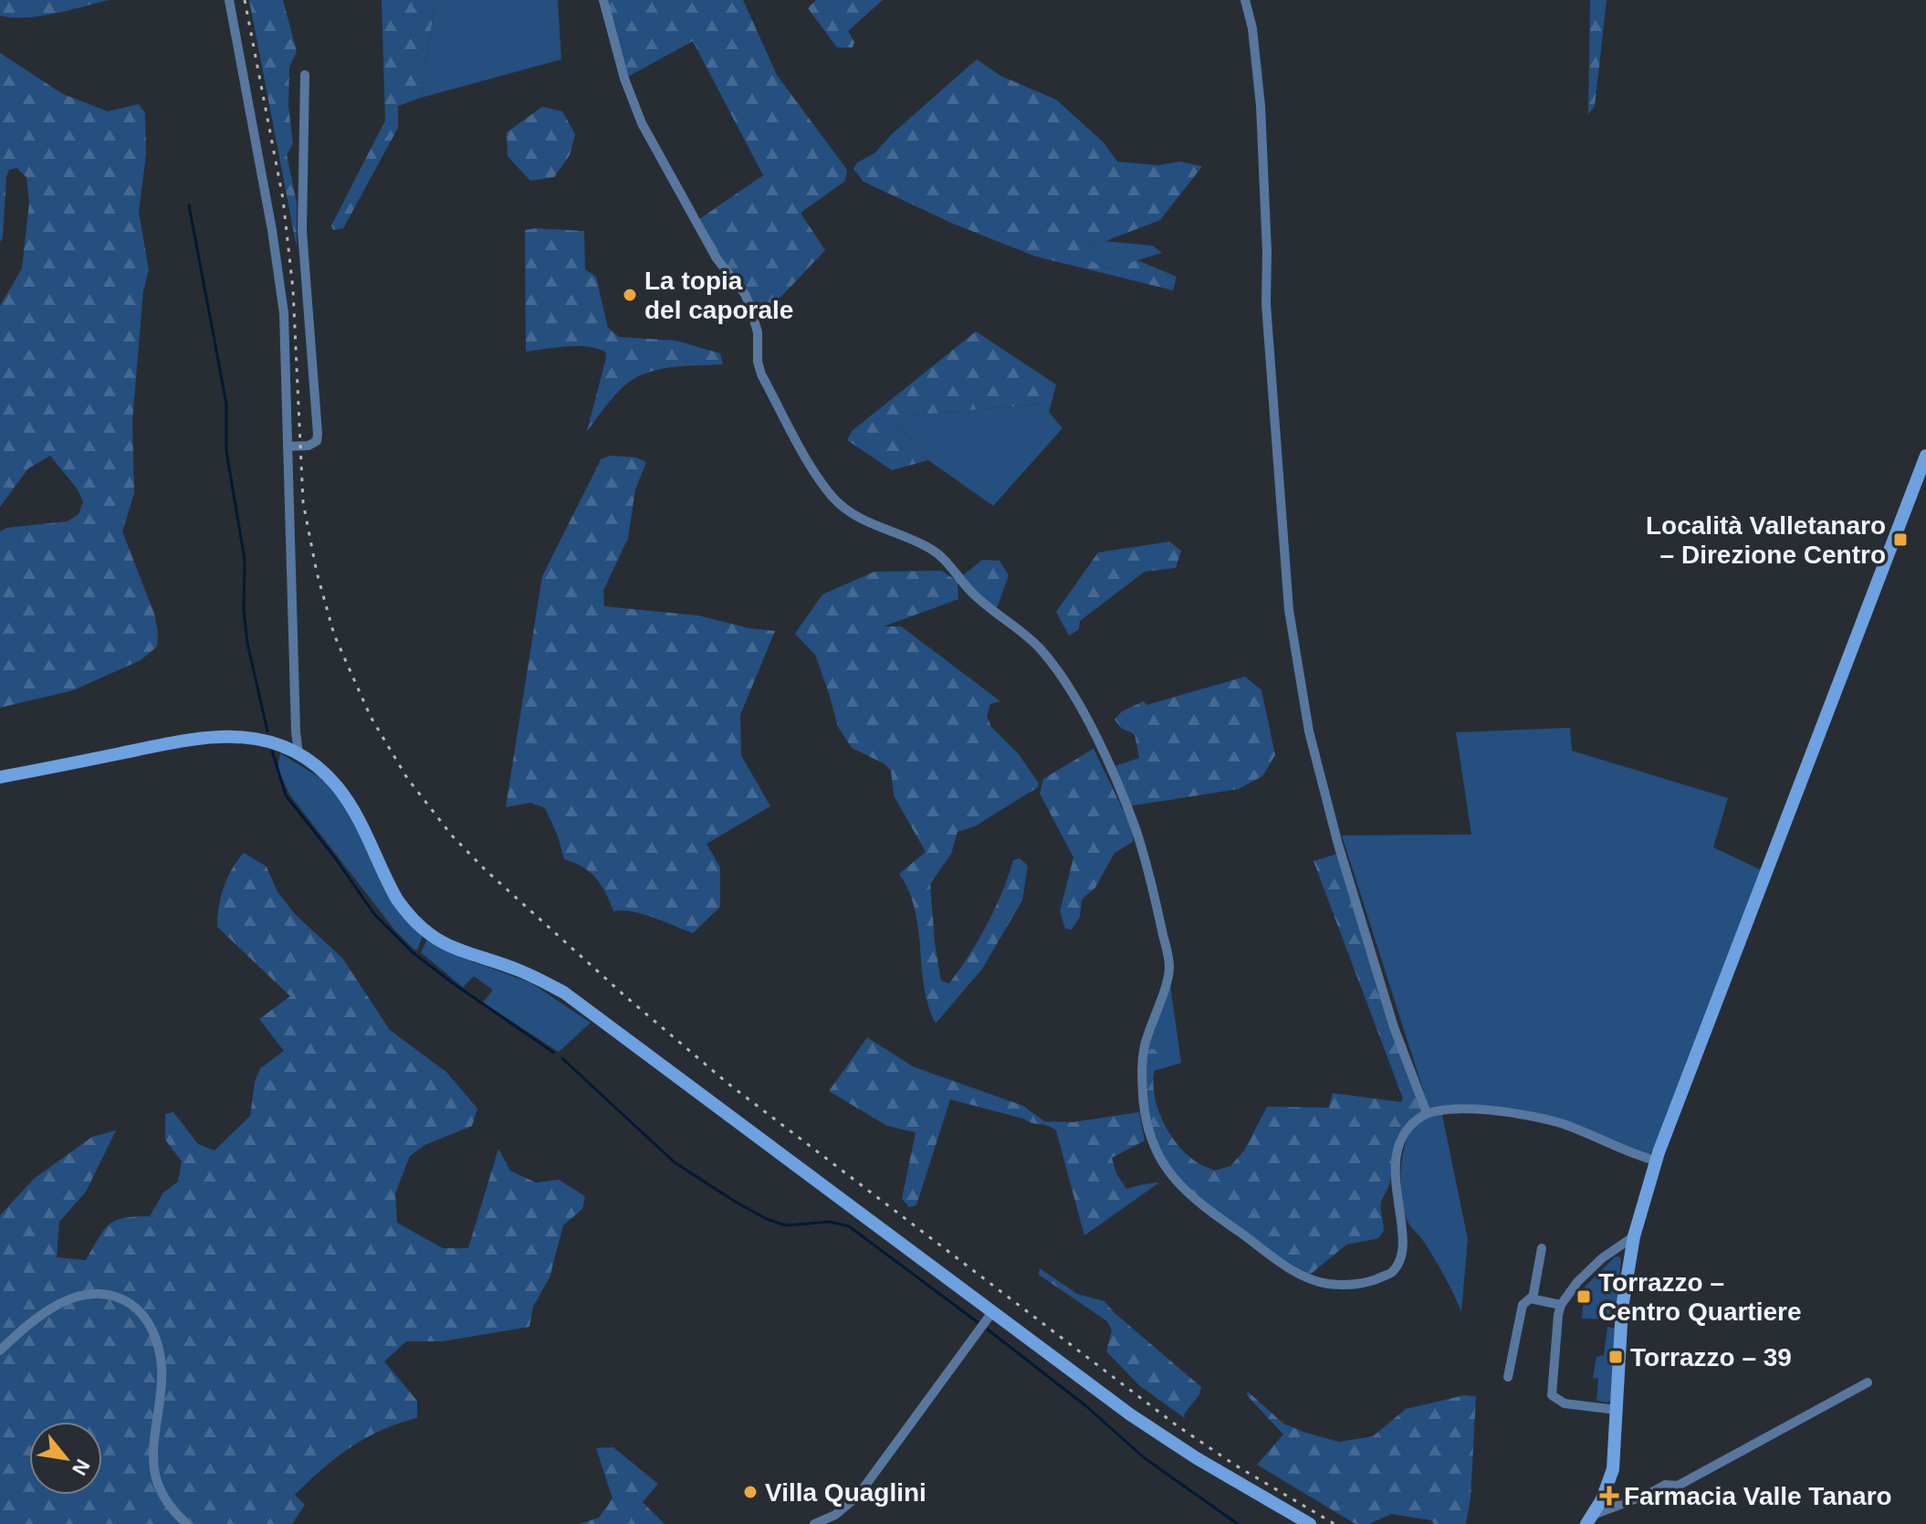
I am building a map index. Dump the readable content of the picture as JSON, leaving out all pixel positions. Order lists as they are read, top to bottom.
{
  "places": {
    "other": ["La topia del caporale", "Villa Quaglini"],
    "transit": ["Località Valletanaro – Direzione Centro", "Torrazzo – Centro Quartiere", "Torrazzo – 39"],
    "health": ["Farmacia Valle Tanaro"]
  },
  "north": "bottom right"
}
